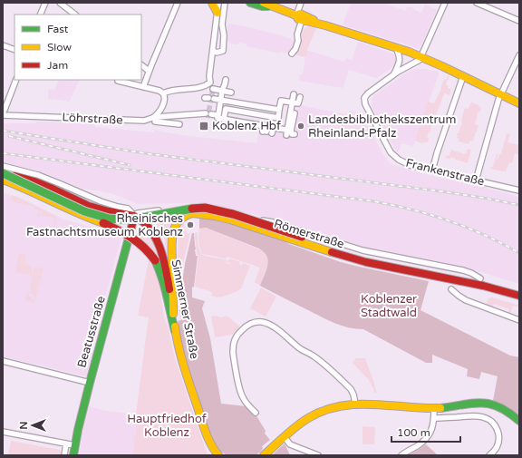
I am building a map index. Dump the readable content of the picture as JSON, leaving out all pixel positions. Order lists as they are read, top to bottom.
{
  "streets": {
    "main road": ["Simmerner Straße", "Beatusstraße"],
    "street": ["Löhrstraße", "Frankenstraße", "Römerstraße"]
  },
  "crossings": [
    ["Römerstraße", "Simmerner Straße"],
    ["Römerstraße", "Beatusstraße"],
    ["Simmerner Straße", "Beatusstraße"]
  ],
  "parks": ["Koblenzer Stadtwald", "Hauptfriedhof Koblenz"],
  "places": {
    "transit": ["Koblenz Hbf"],
    "other": ["Landesbibliothekszentrum Rheinland-Pfalz", "Rheinisches Fastnachtsmuseum Koblenz"]
  },
  "legend": ["Fast", "Slow", "Jam"],
  "scale_bar": "100 m",
  "north": "left"
}
